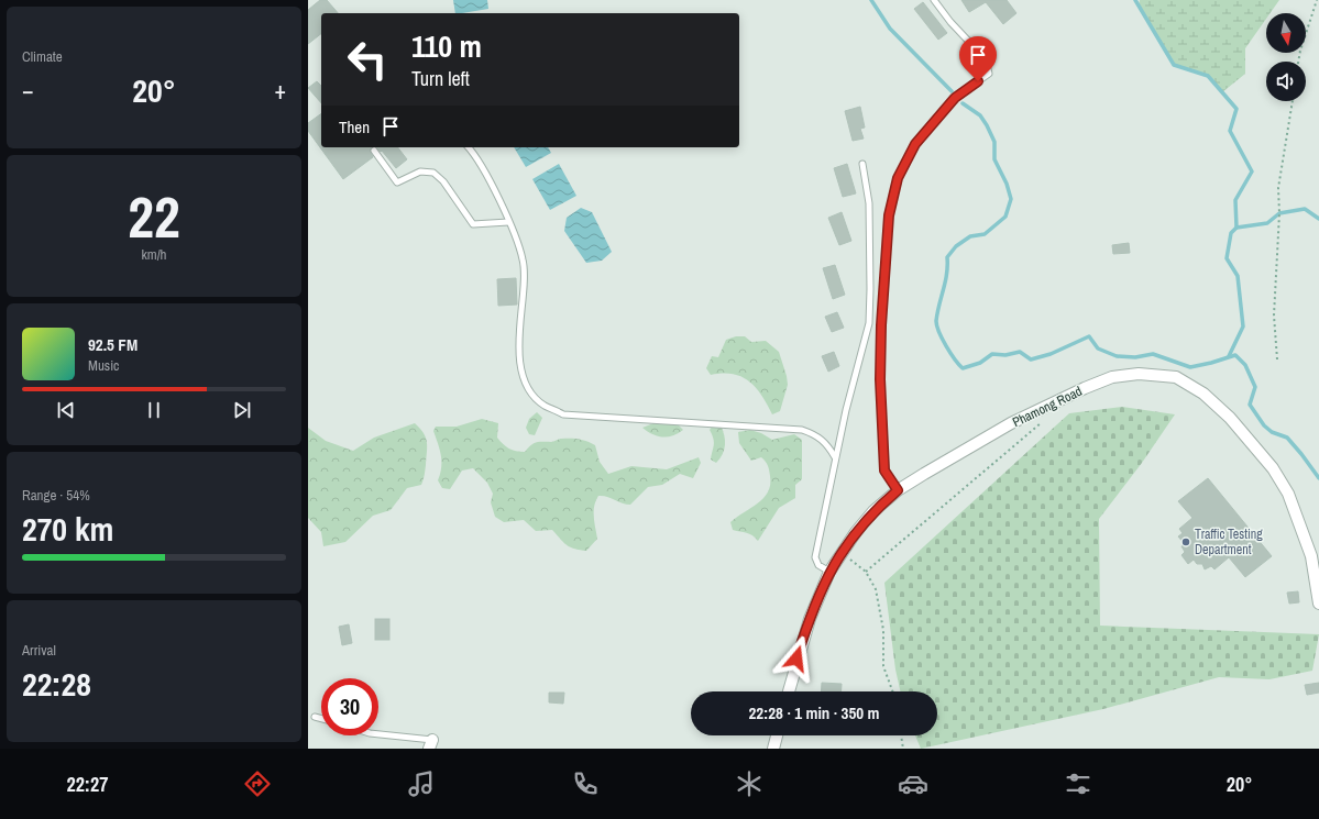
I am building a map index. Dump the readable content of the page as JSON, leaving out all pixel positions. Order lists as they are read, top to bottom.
{
  "streets": {
    "street": ["Phamong Road"]
  },
  "places": ["Traffic Testing Department"],
  "north": "bottom",
  "page": {
    "tile": [
      "Climate",
      ["22", "km/h"],
      ["Range · 54%", "270 km"],
      ["Arrival", "22:28"]
    ],
    "turn": ["110 m", "Turn left"],
    "heat": ["−", "20°", "+"],
    "then": "Then",
    "song": ["92.5 FM", "Music"],
    "limit": "30",
    "trip": "22:28 · 1 min · 350 m",
    "tabs": ["22:27", "20°"]
  }
}
